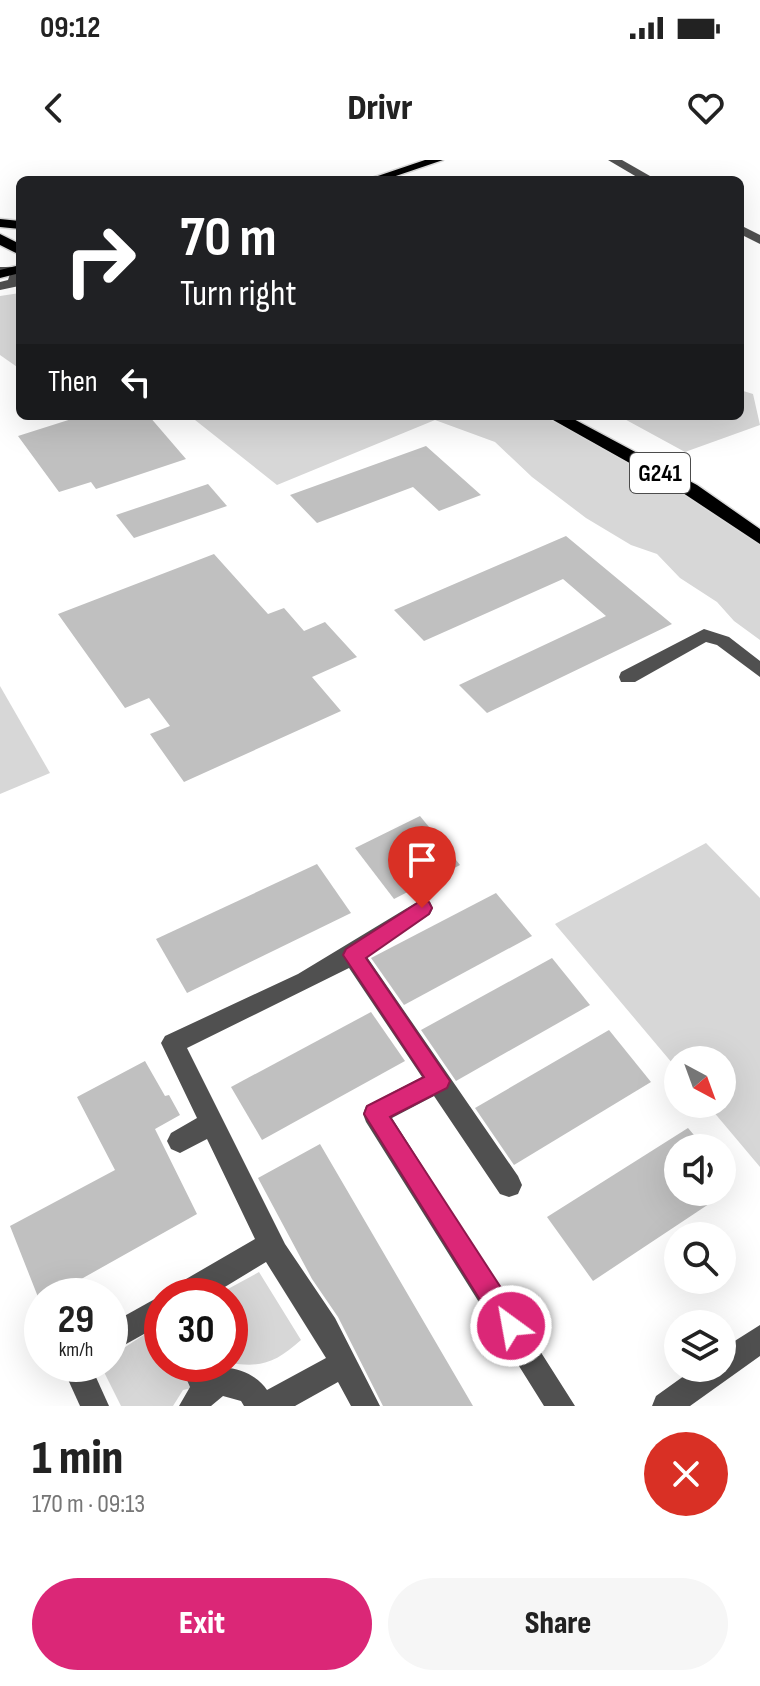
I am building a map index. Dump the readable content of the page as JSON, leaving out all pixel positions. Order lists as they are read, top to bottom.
{
  "streets": {
    "highway": ["G241"]
  },
  "north": "bottom right",
  "page": {
    "status": "09:12",
    "header": "Drivr",
    "turn": ["70 m", "Turn right"],
    "then": "Then",
    "speed": "29 km/h",
    "limit": "30",
    "heading": ["1 min", "170 m · 09:13"],
    "buttons": ["Exit", "Share"]
  }
}
